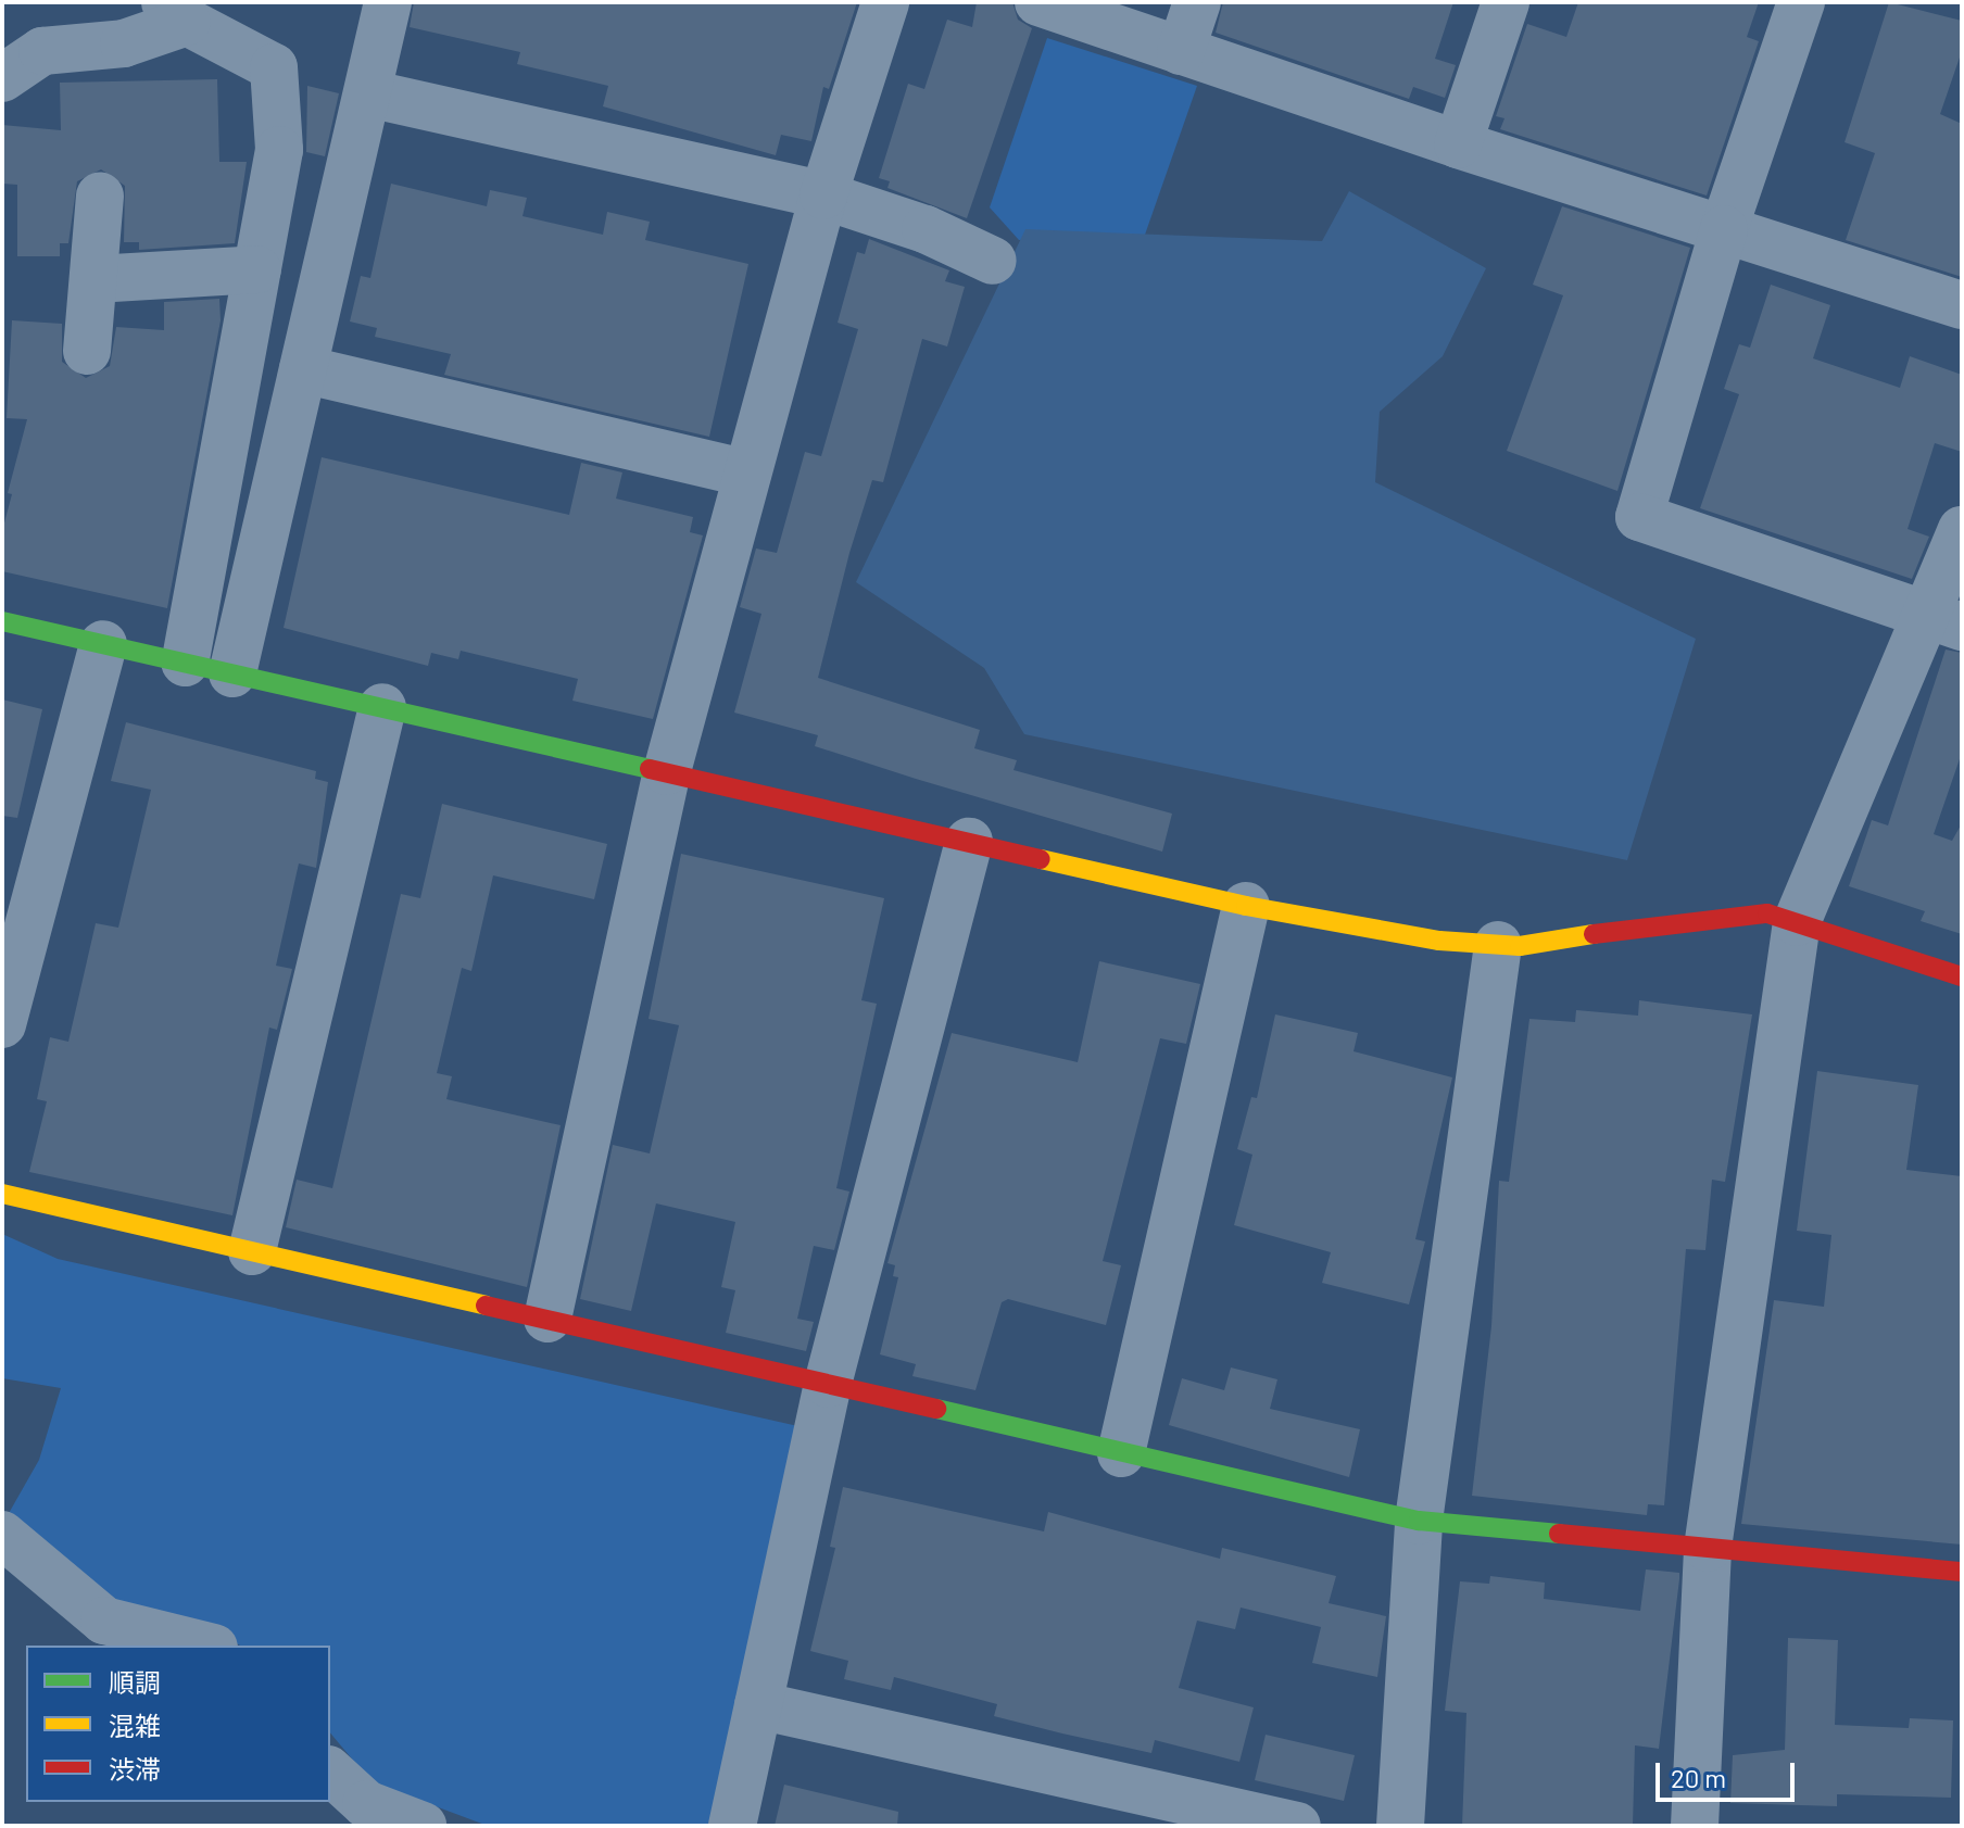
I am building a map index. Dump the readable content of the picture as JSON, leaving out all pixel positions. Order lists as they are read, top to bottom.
{
  "legend": ["順調", "混雑", "渋滞"],
  "scale_bar": "20 m"
}
